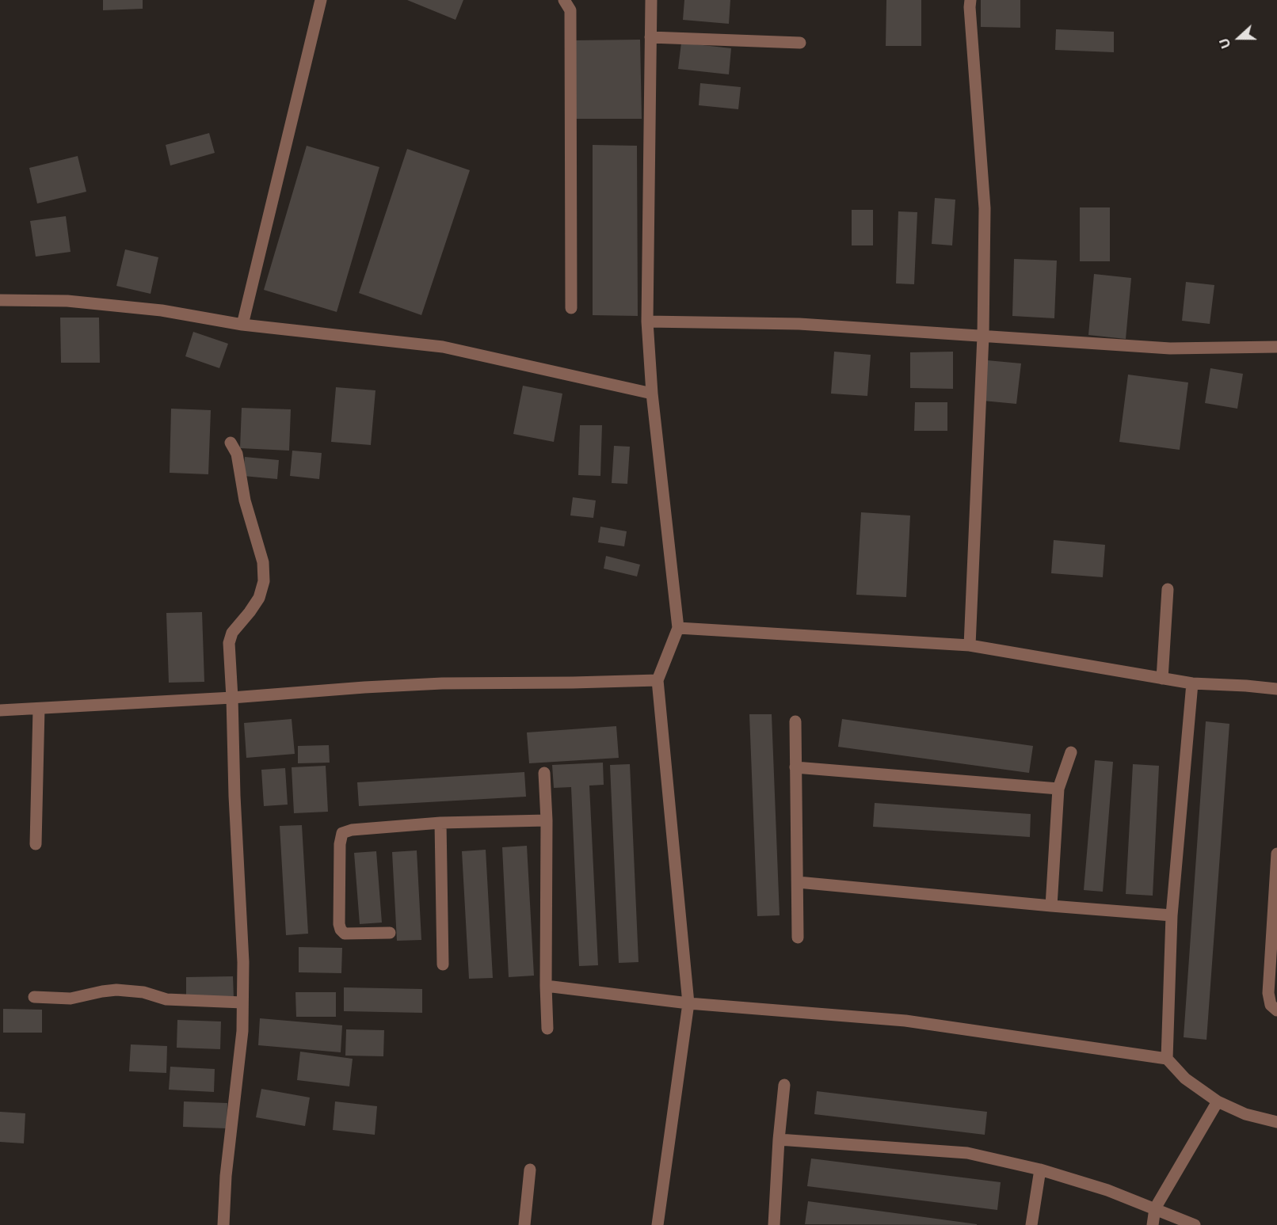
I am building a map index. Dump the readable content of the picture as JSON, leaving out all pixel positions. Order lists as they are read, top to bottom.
{
  "north": "left"
}
